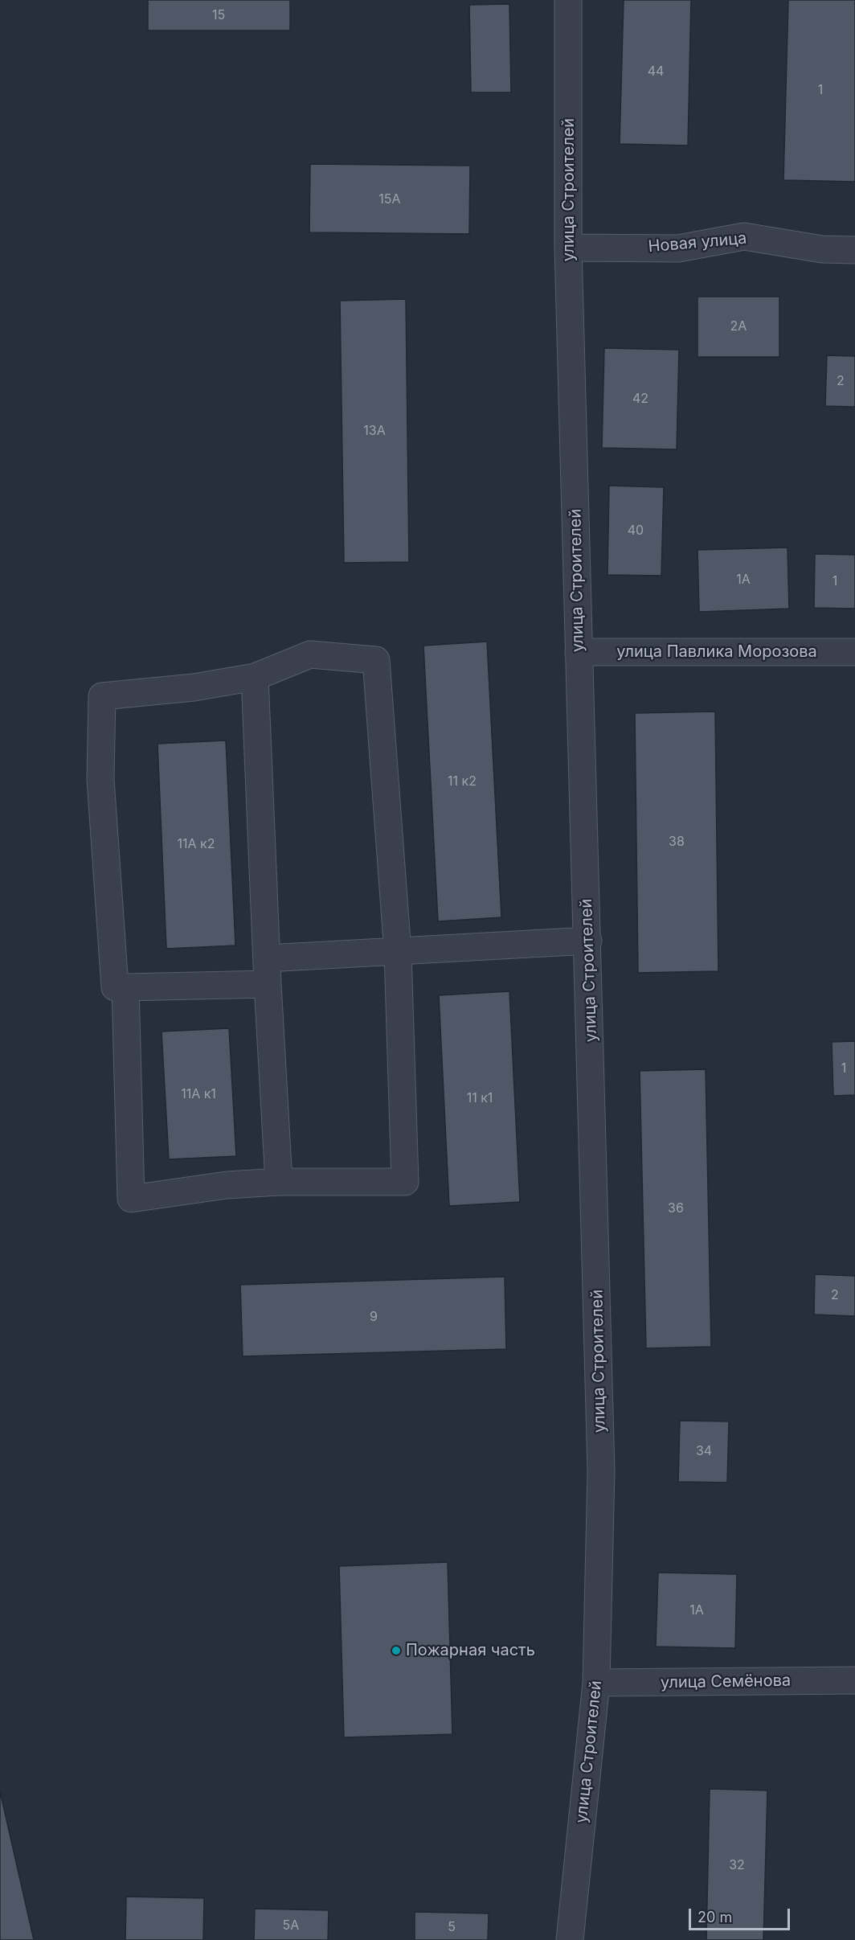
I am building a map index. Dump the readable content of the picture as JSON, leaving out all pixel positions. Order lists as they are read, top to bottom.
{
  "streets": {
    "street": [
      "улица Строителей",
      "Новая улица",
      "улица Павлика Морозова",
      "улица Семёнова"
    ]
  },
  "crossings": [
    ["улица Строителей", "Новая улица"],
    ["улица Строителей", "улица Павлика Морозова"],
    ["улица Строителей", "улица Семёнова"]
  ],
  "places": ["Пожарная часть"],
  "house_numbers": [
    "15",
    "44",
    "1",
    "15А",
    "2А",
    "2",
    "42",
    "13А",
    "40",
    "1А",
    "1",
    "11 к2",
    "38",
    "11А к2",
    "1",
    "11А к1",
    "11 к1",
    "36",
    "2",
    "9",
    "34",
    "1А",
    "32",
    "5А",
    "5"
  ],
  "scale_bar": "20 m"
}
